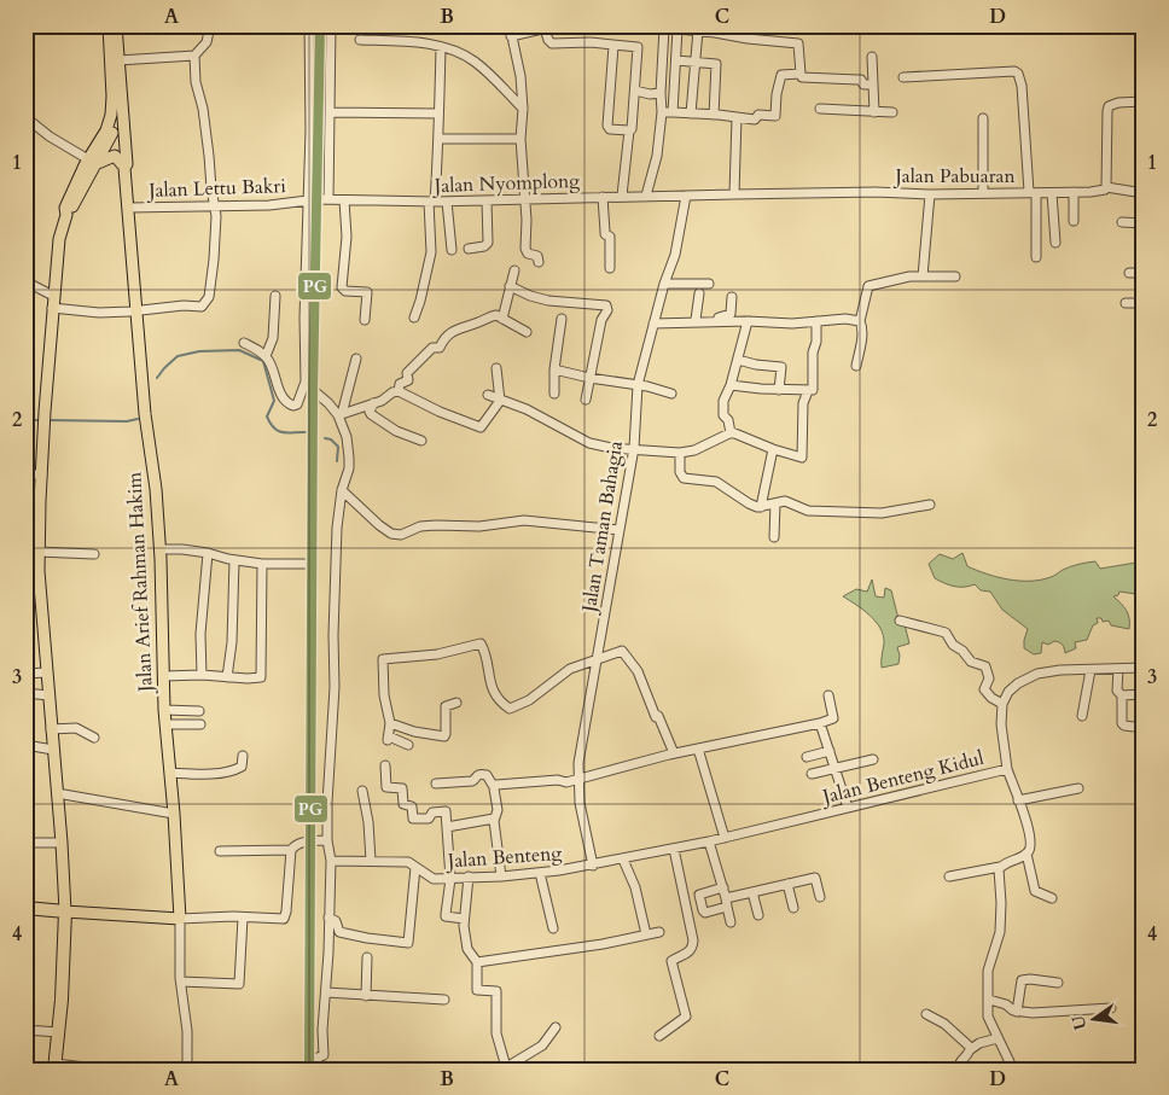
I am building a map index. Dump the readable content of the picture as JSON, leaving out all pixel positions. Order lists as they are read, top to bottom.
{
  "streets": {
    "main road": ["Jalan Arief Rahman Hakim"],
    "street": [
      "Jalan Pabuaran",
      "Jalan Nyomplong",
      "Jalan Lettu Bakri",
      "Jalan Taman Bahagia",
      "Jalan Benteng Kidul",
      "Jalan Benteng"
    ]
  },
  "crossings": [
    ["Jalan Pabuaran", "Jalan Nyomplong"],
    ["Jalan Pabuaran", "Jalan Taman Bahagia"],
    ["Jalan Nyomplong", "Jalan Lettu Bakri"],
    ["Jalan Nyomplong", "Jalan Taman Bahagia"],
    ["Jalan Lettu Bakri", "Jalan Arief Rahman Hakim"],
    ["Jalan Taman Bahagia", "Jalan Benteng Kidul"],
    ["Jalan Taman Bahagia", "Jalan Benteng"],
    ["Jalan Benteng Kidul", "Jalan Benteng"]
  ],
  "lines": ["transit line PG"],
  "north": "left",
  "grid": {
    "columns": [
      "A",
      "B",
      "C",
      "D"
    ],
    "rows": [
      "1",
      "2",
      "3",
      "4"
    ]
  }
}
